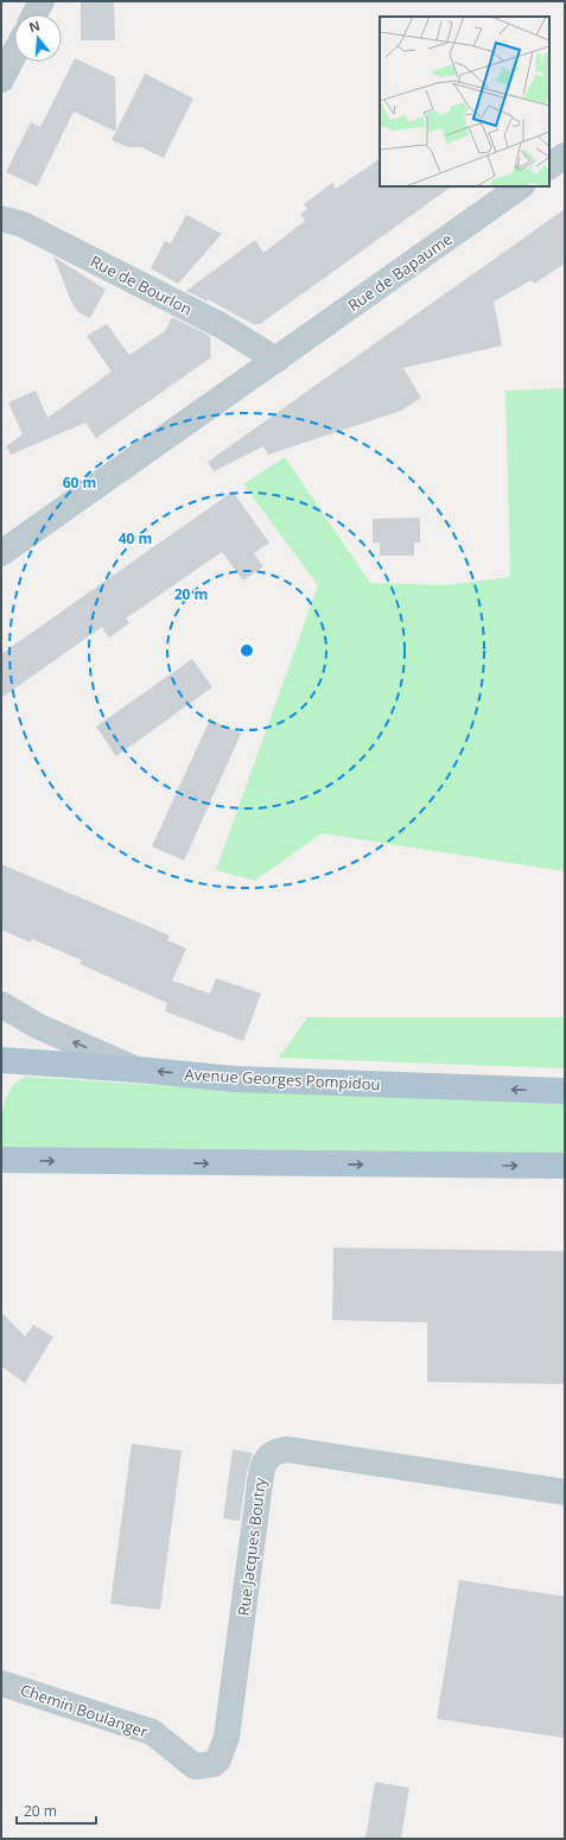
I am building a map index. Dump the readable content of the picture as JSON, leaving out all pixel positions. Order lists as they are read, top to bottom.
{
  "streets": {
    "main road": ["Avenue Georges Pompidou"],
    "street": [
      "Rue de Bapaume",
      "Rue de Bourlon",
      "Rue Jacques Boutry",
      "Chemin Boulanger"
    ]
  },
  "crossings": [
    ["Rue de Bapaume", "Rue de Bourlon"],
    ["Rue Jacques Boutry", "Chemin Boulanger"]
  ],
  "scale_bar": "20 m",
  "north": "top",
  "rings": ["60 m", "40 m", "20 m"]
}
